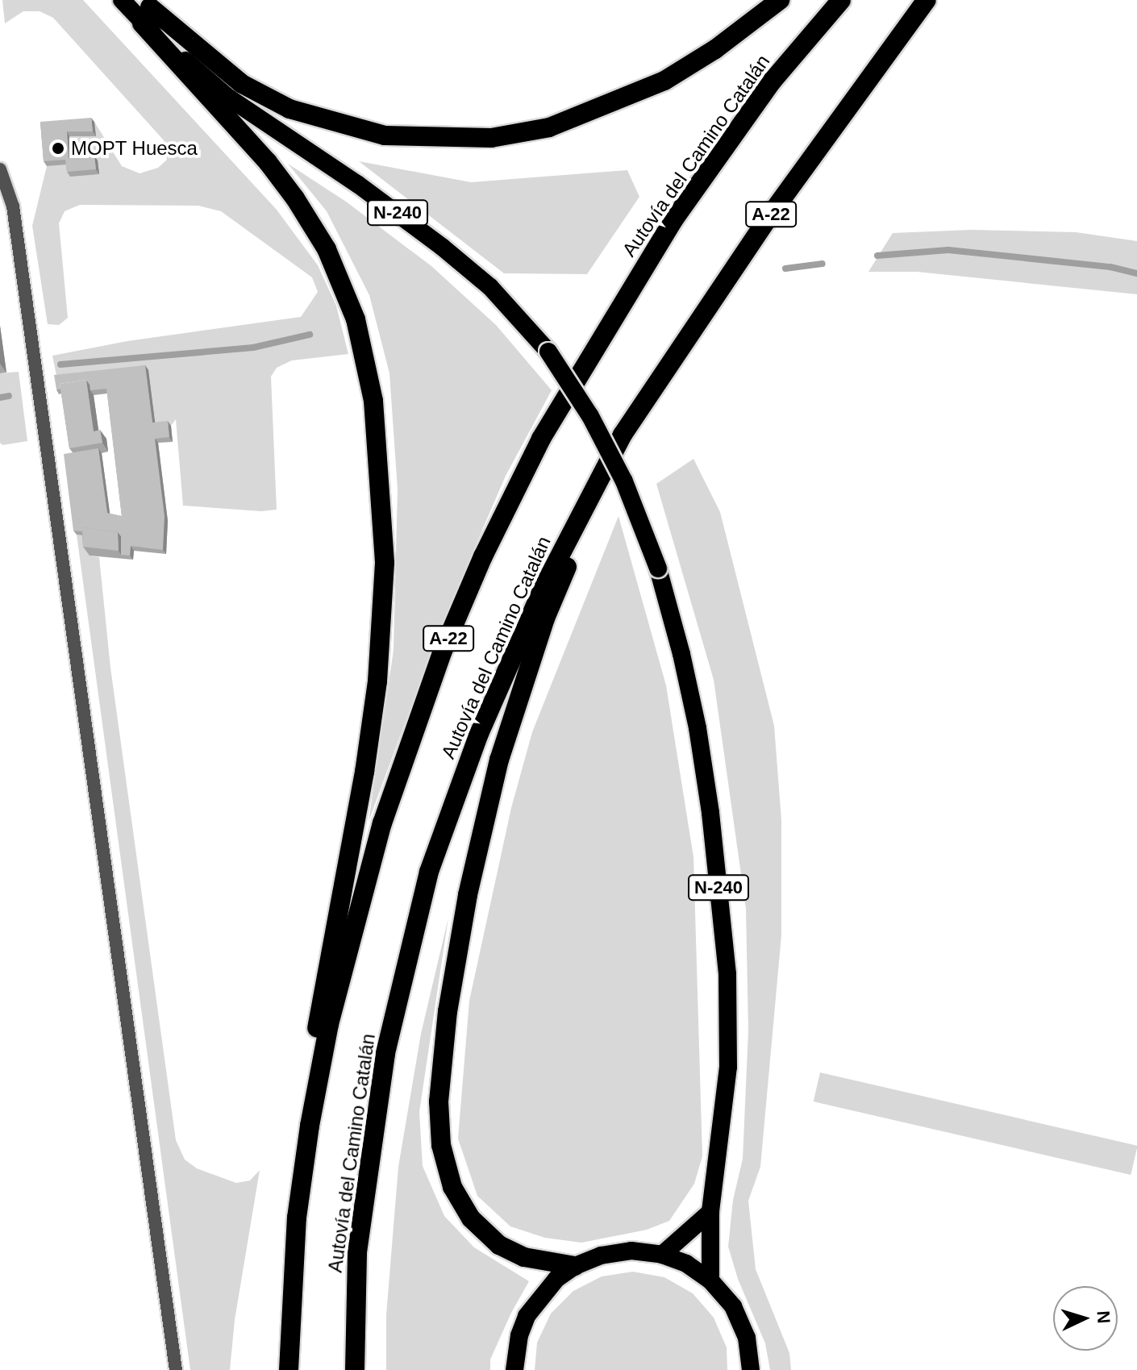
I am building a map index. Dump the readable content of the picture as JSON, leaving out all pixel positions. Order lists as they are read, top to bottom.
{
  "streets": {
    "highway": ["Autovía del Camino Catalán", "N-240", "A-22"]
  },
  "places": ["MOPT Huesca"],
  "north": "right"
}
